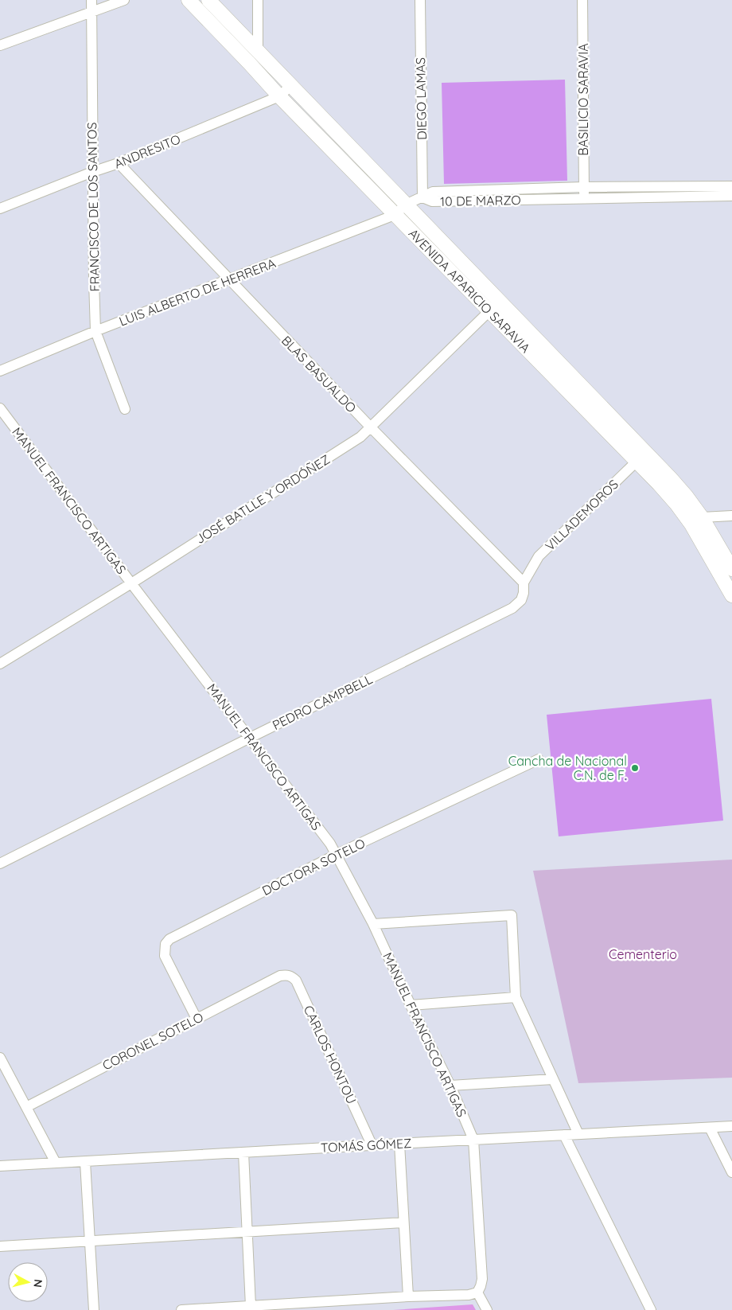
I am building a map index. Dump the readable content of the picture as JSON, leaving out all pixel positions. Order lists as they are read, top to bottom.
{
  "streets": {
    "street": [
      "DIEGO LAMAS",
      "BASILICIO SARAVIA",
      "ANDRESITO",
      "10 DE MARZO",
      "FRANCISCO DE LOS SANTOS",
      "AVENIDA APARICIO SARAVIA",
      "LUIS ALBERTO DE HERRERA",
      "BLAS BASUALDO",
      "JOSÉ BATLLE Y ORDÓÑEZ",
      "MANUEL FRANCISCO ARTIGAS",
      "VILLADEMOROS",
      "PEDRO CAMPBELL",
      "DOCTORA SOTELO",
      "CORONEL SOTELO",
      "CARLOS HONTOU",
      "TOMÁS GÓMEZ"
    ]
  },
  "crossings": [
    ["DIEGO LAMAS", "10 DE MARZO"],
    ["BASILICIO SARAVIA", "10 DE MARZO"],
    ["ANDRESITO", "FRANCISCO DE LOS SANTOS"],
    ["ANDRESITO", "AVENIDA APARICIO SARAVIA"],
    ["ANDRESITO", "BLAS BASUALDO"],
    ["FRANCISCO DE LOS SANTOS", "LUIS ALBERTO DE HERRERA"],
    ["AVENIDA APARICIO SARAVIA", "LUIS ALBERTO DE HERRERA"],
    ["AVENIDA APARICIO SARAVIA", "JOSÉ BATLLE Y ORDÓÑEZ"],
    ["AVENIDA APARICIO SARAVIA", "VILLADEMOROS"],
    ["LUIS ALBERTO DE HERRERA", "BLAS BASUALDO"],
    ["BLAS BASUALDO", "JOSÉ BATLLE Y ORDÓÑEZ"],
    ["BLAS BASUALDO", "VILLADEMOROS"],
    ["BLAS BASUALDO", "PEDRO CAMPBELL"],
    ["JOSÉ BATLLE Y ORDÓÑEZ", "MANUEL FRANCISCO ARTIGAS"],
    ["MANUEL FRANCISCO ARTIGAS", "PEDRO CAMPBELL"],
    ["MANUEL FRANCISCO ARTIGAS", "DOCTORA SOTELO"],
    ["MANUEL FRANCISCO ARTIGAS", "TOMÁS GÓMEZ"],
    ["VILLADEMOROS", "PEDRO CAMPBELL"],
    ["DOCTORA SOTELO", "CORONEL SOTELO"],
    ["CORONEL SOTELO", "CARLOS HONTOU"],
    ["CARLOS HONTOU", "TOMÁS GÓMEZ"]
  ],
  "parks": ["Cementerio"],
  "places": ["Cancha de Nacional C.N. de F."],
  "north": "right"
}
